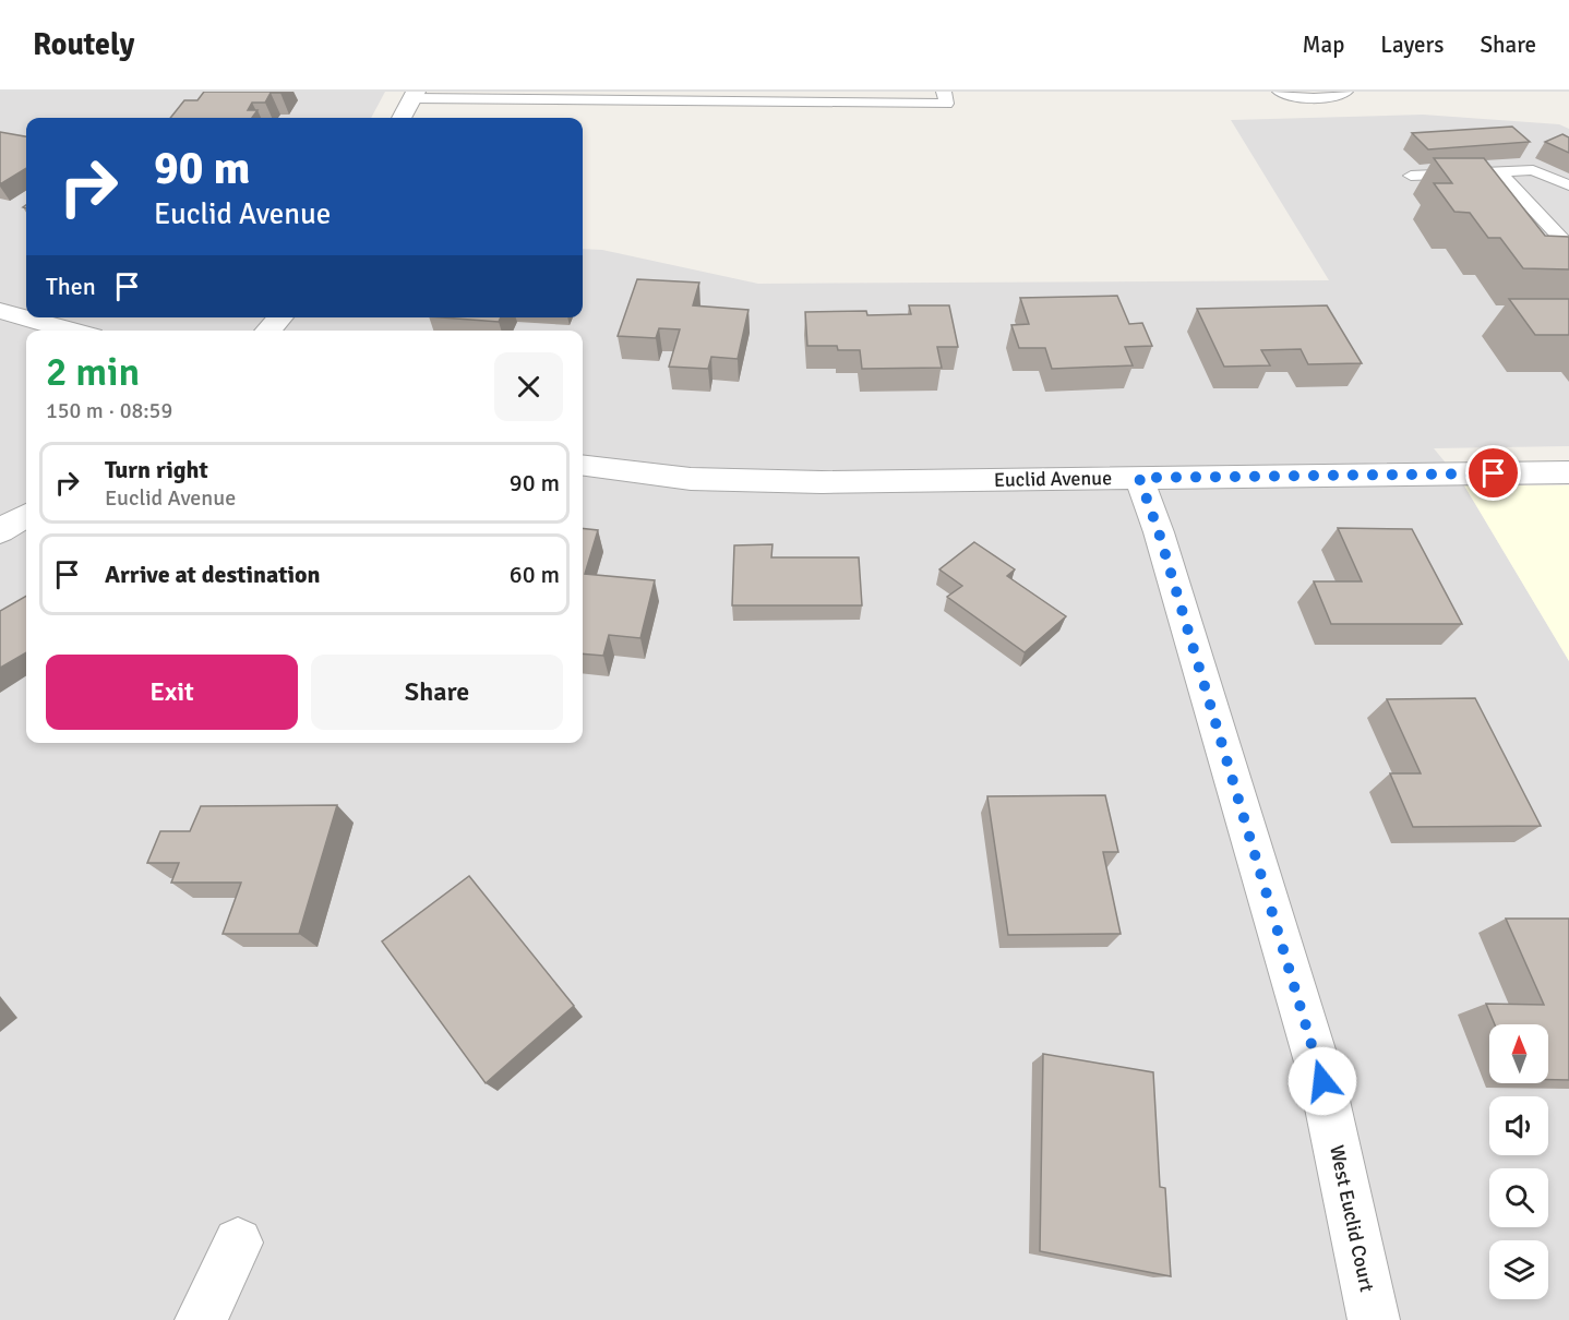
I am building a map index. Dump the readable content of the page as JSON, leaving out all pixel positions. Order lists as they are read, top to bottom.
{
  "streets": {
    "street": ["Euclid Avenue", "West Euclid Court"]
  },
  "crossings": [
    ["Euclid Avenue", "West Euclid Court"]
  ],
  "north": "top",
  "page": {
    "header": "Routely",
    "nav": ["Map", "Layers", "Share"],
    "turn": ["90 m", "Euclid Avenue"],
    "then": "Then",
    "heading": ["2 min", "150 m · 08:59"],
    "list": [
      {
        "name": "Turn right",
        "note": "Euclid Avenue",
        "value": "90 m"
      },
      {
        "name": "Arrive at destination",
        "value": "60 m"
      }
    ],
    "buttons": ["Exit", "Share"]
  }
}
